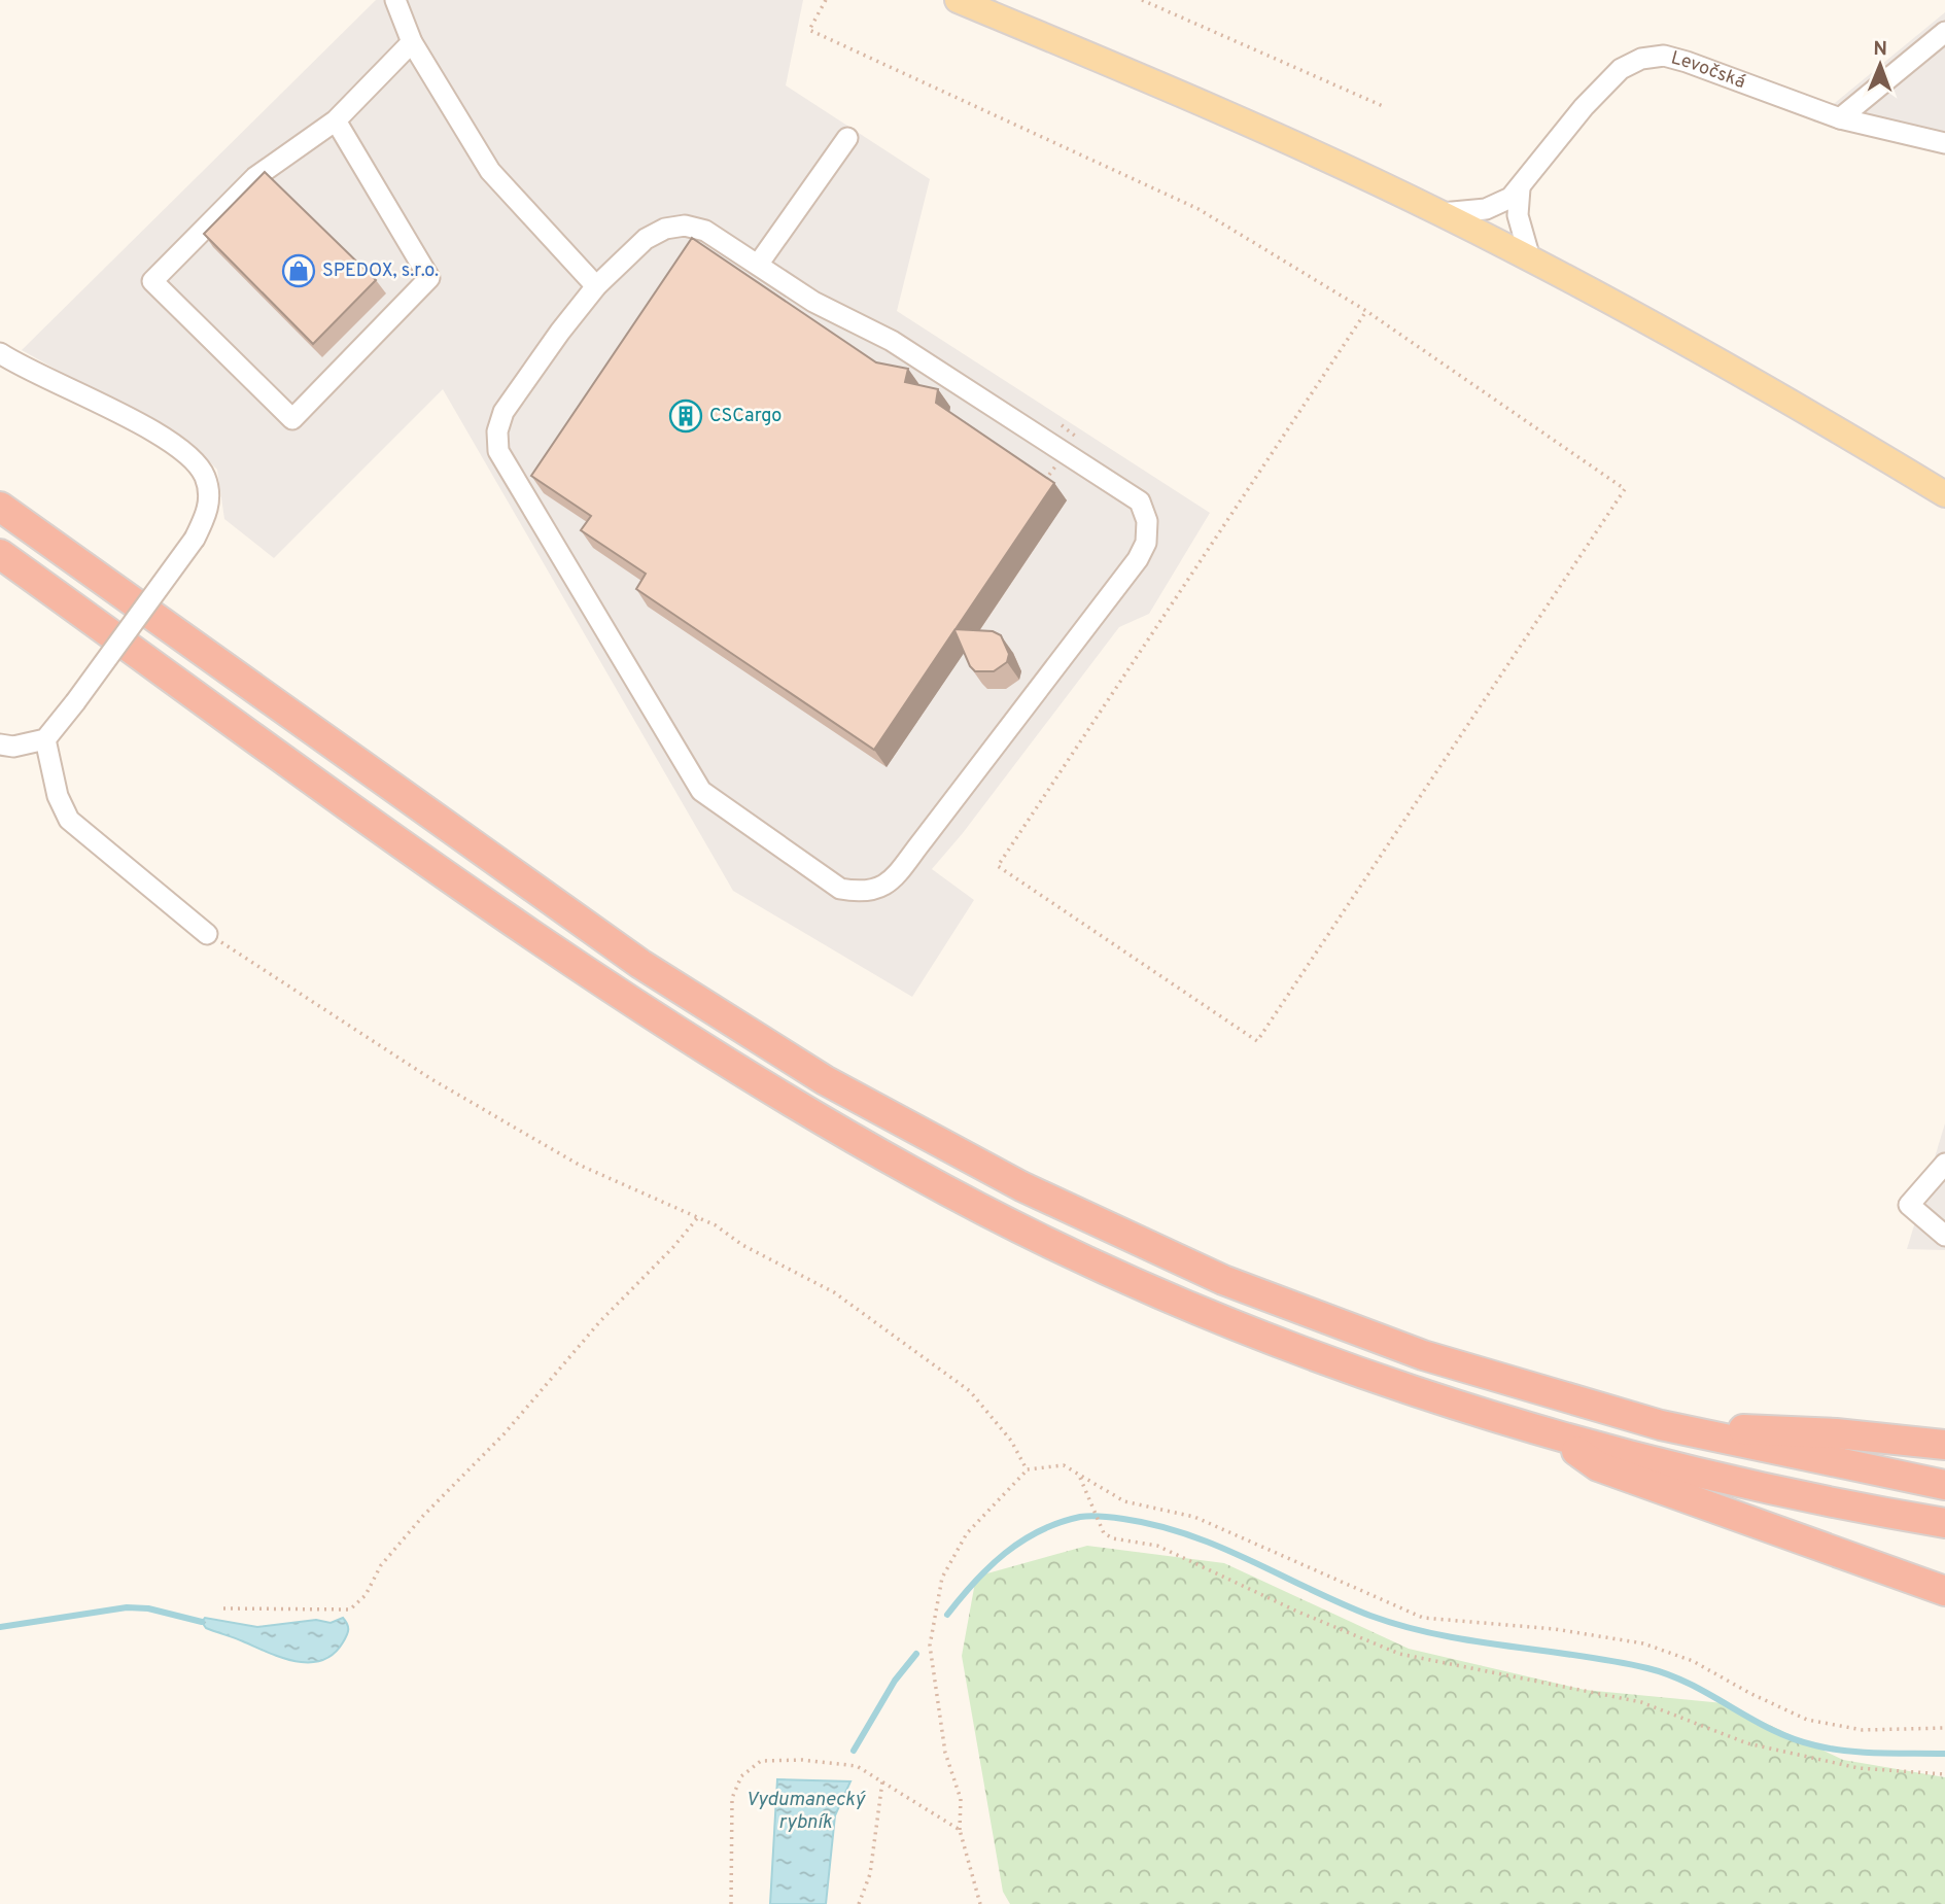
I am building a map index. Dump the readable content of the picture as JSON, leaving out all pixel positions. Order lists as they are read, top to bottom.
{
  "streets": {
    "street": ["Levočská"]
  },
  "water": ["Vydumanecký rybník"],
  "places": {
    "shop": ["SPEDOX, s.r.o."],
    "building": ["CSCargo"]
  },
  "north": "top"
}
